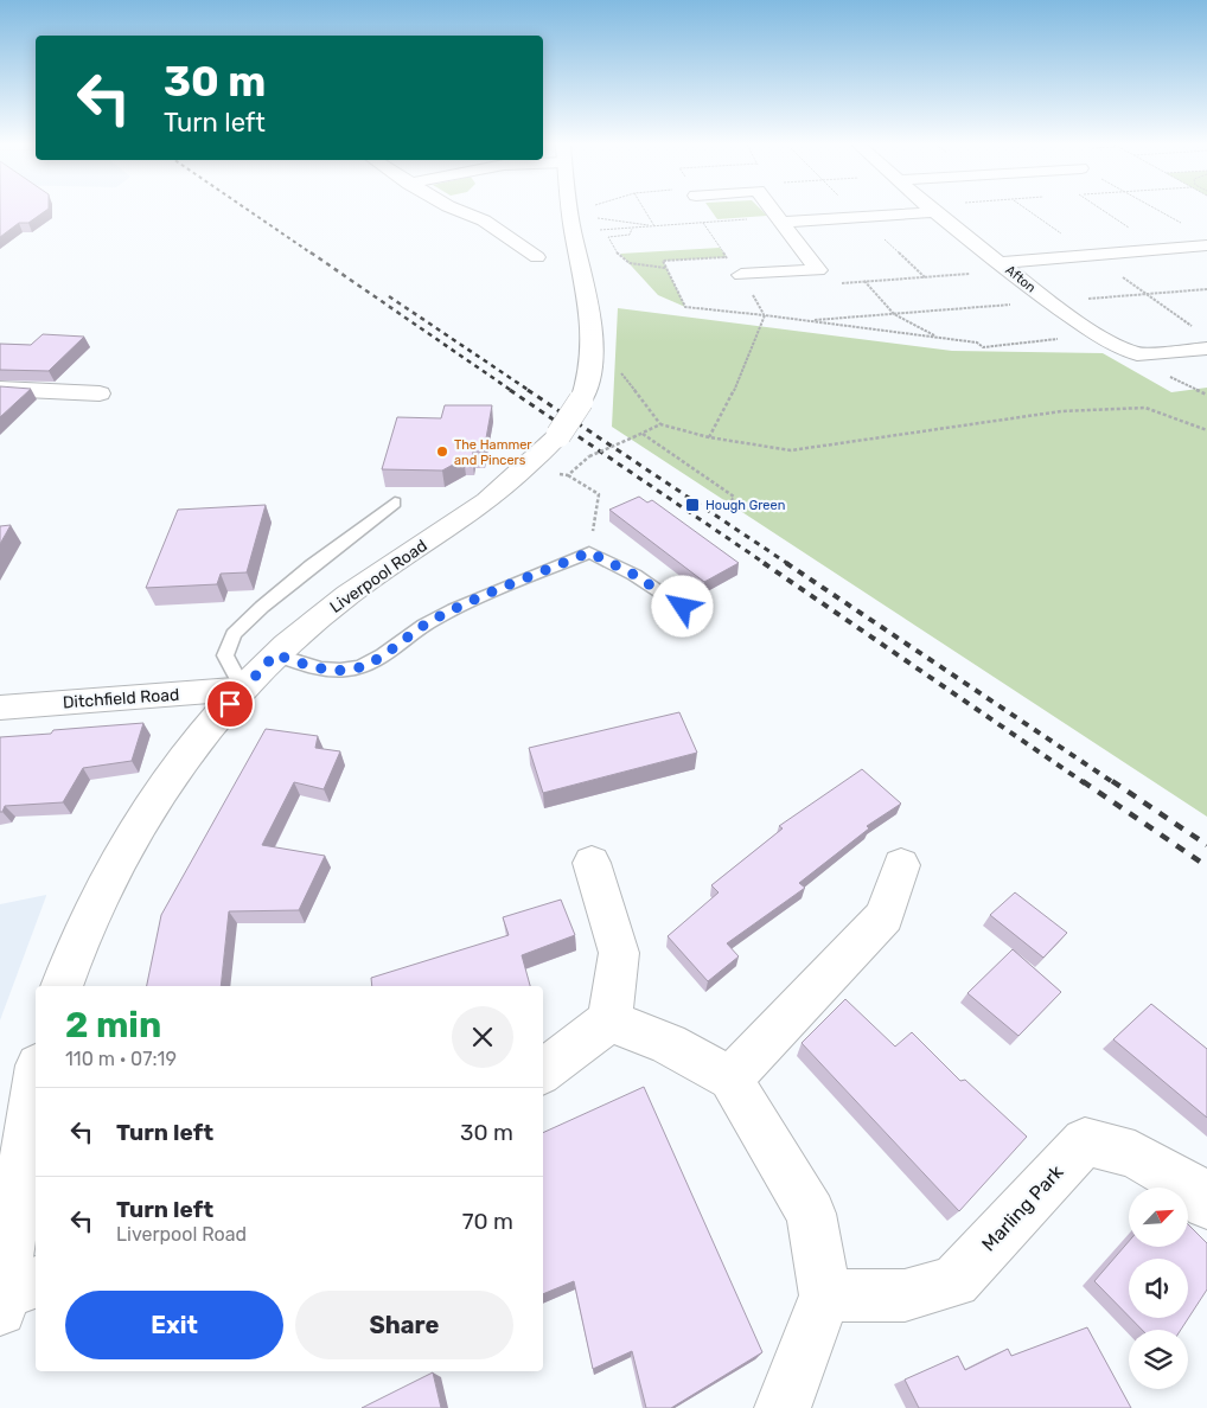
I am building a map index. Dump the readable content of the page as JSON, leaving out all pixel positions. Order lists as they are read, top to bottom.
{
  "streets": {
    "street": [
      "Afton",
      "Liverpool Road",
      "Ditchfield Road",
      "Marling Park"
    ]
  },
  "crossings": [
    ["Liverpool Road", "Ditchfield Road"]
  ],
  "places": {
    "other": ["The Hammer and Pincers"],
    "transit": ["Hough Green"]
  },
  "north": "top right",
  "page": {
    "turn": ["30 m", "Turn left"],
    "heading": ["2 min", "110 m · 07:19"],
    "list": [
      {
        "name": "Turn left",
        "value": "30 m"
      },
      {
        "name": "Turn left",
        "note": "Liverpool Road",
        "value": "70 m"
      }
    ],
    "buttons": ["Exit", "Share"]
  }
}
